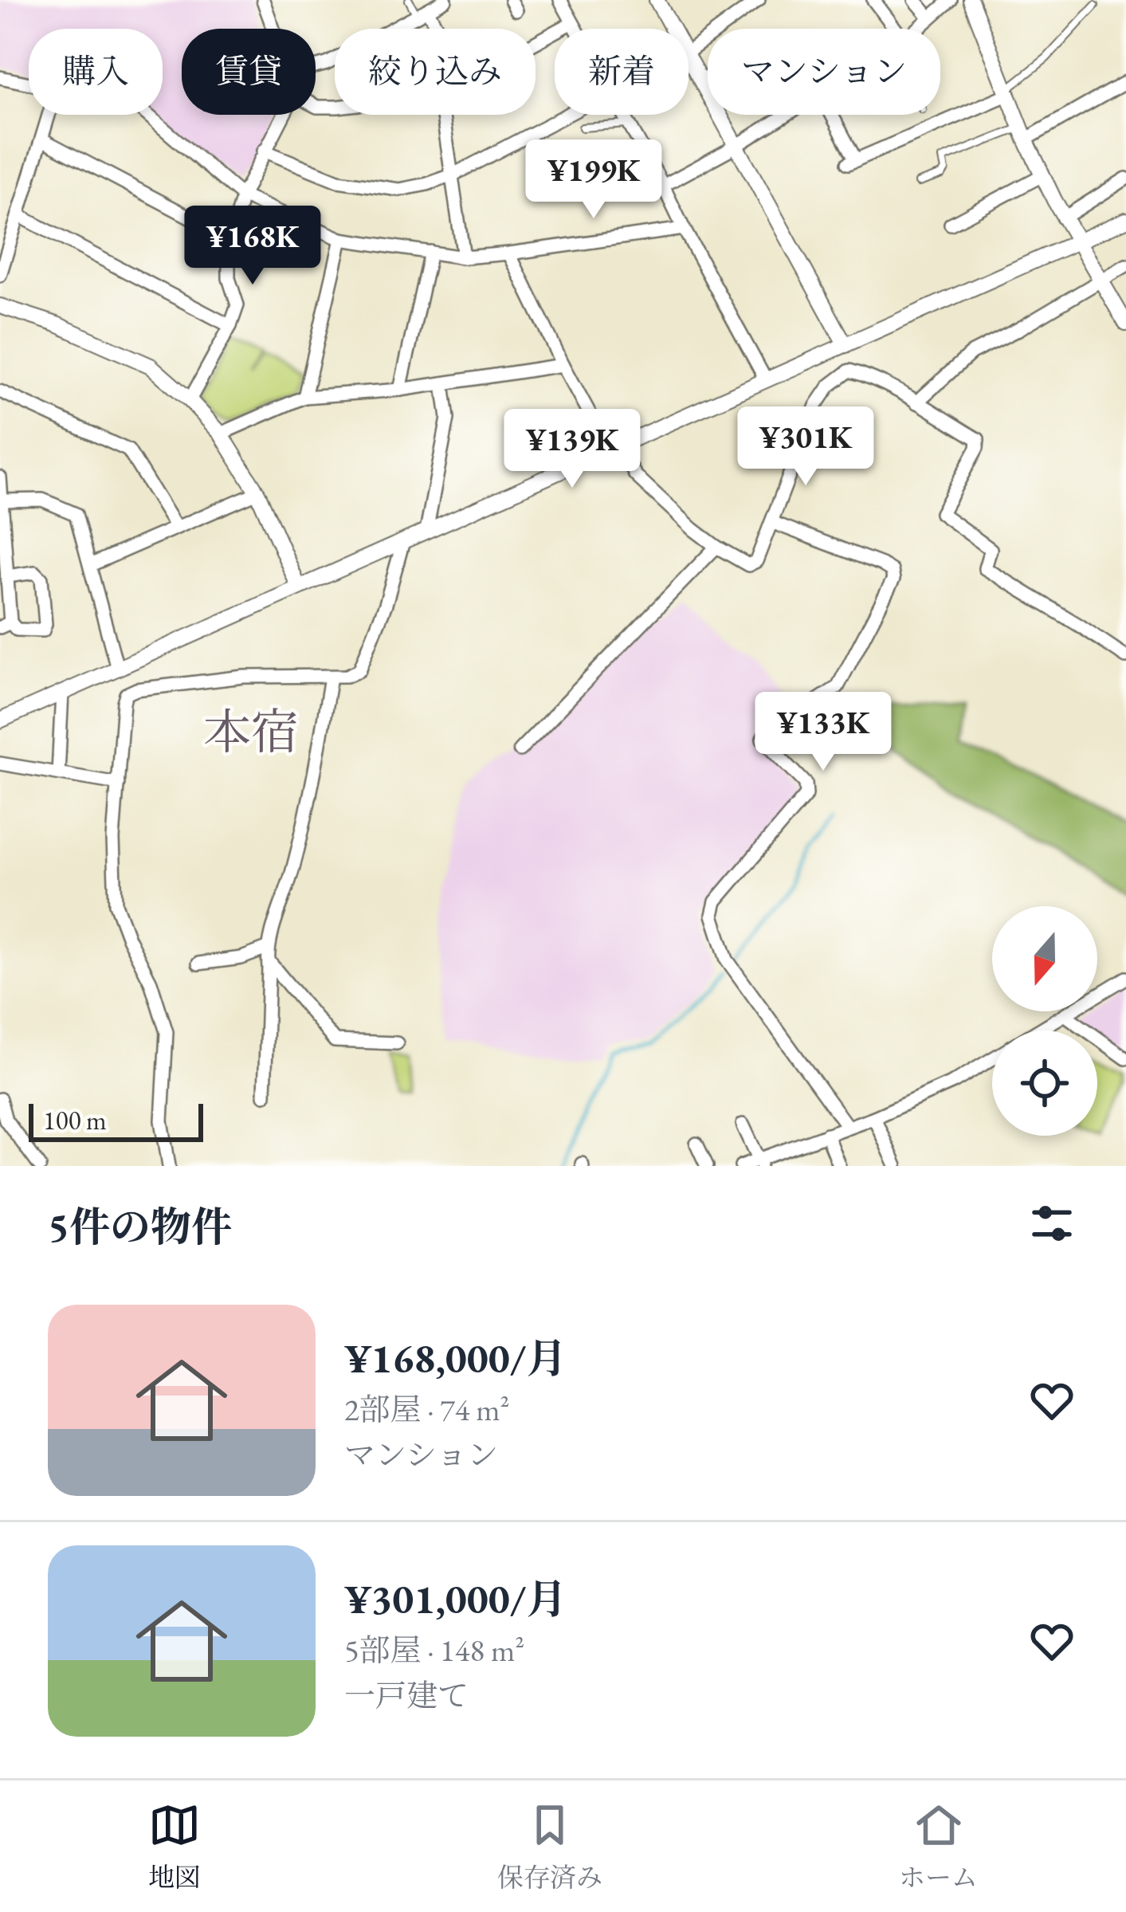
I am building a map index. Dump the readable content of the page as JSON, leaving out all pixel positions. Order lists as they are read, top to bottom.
{
  "districts": ["本宿"],
  "scale_bar": "100 m",
  "north": "bottom",
  "page": {
    "chip": [
      "購入",
      "賃貸",
      "絞り込み",
      "新着",
      "マンション"
    ],
    "price": [
      "¥199K",
      "¥168K",
      "¥301K",
      "¥139K",
      "¥133K"
    ],
    "scale": "100 m",
    "heading": "5件の物件",
    "list": [
      {
        "name": "¥168,000/月",
        "note": "2部屋 · 74 m² · マンション"
      },
      {
        "name": "¥301,000/月",
        "note": "5部屋 · 148 m² · 一戸建て"
      }
    ],
    "tabs": ["地図", "保存済み", "ホーム"]
  }
}
